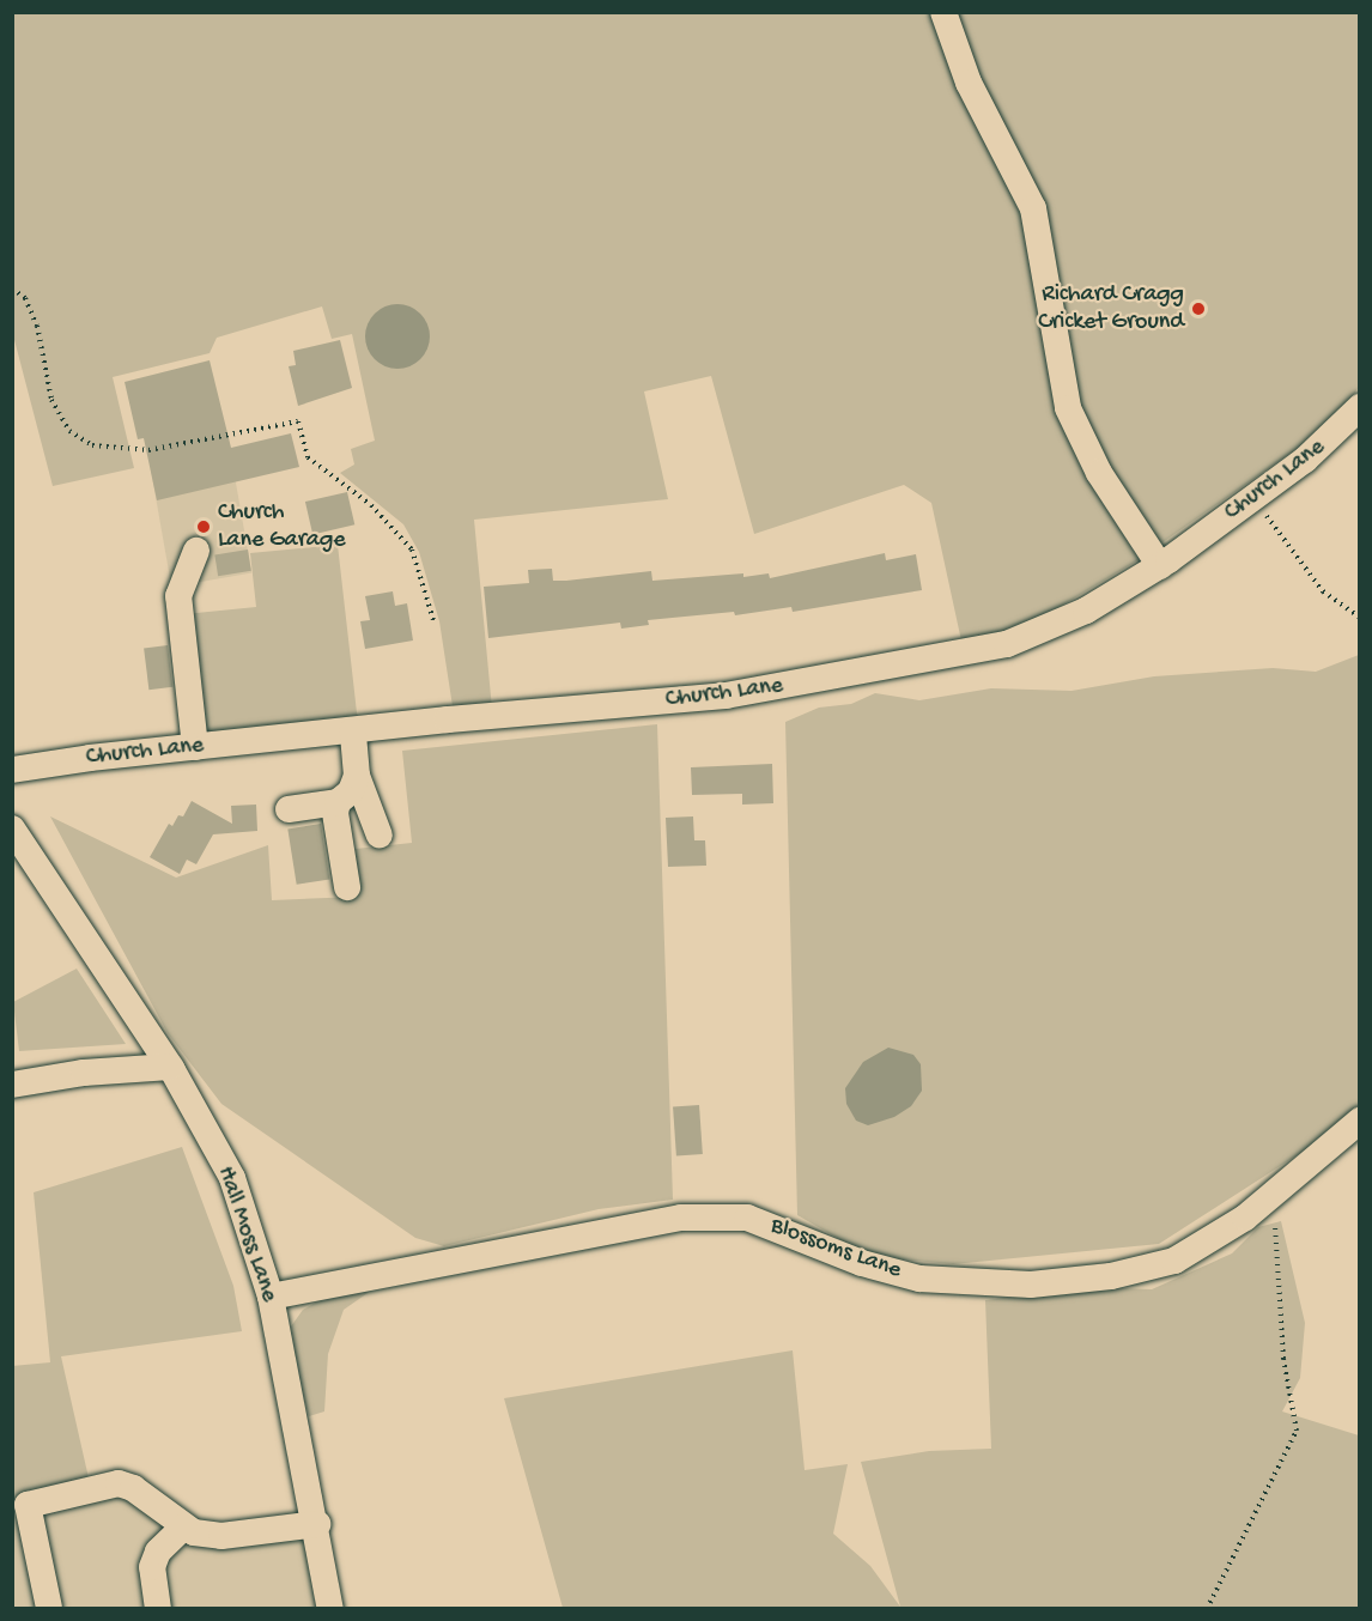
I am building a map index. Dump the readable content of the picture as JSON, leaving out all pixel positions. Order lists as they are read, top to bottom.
{
  "streets": {
    "street": ["Church Lane", "Hall Moss Lane", "Blossoms Lane"]
  },
  "crossings": [
    ["Hall Moss Lane", "Blossoms Lane"]
  ],
  "places": ["Richard Cragg Cricket Ground", "Church Lane Garage"]
}
